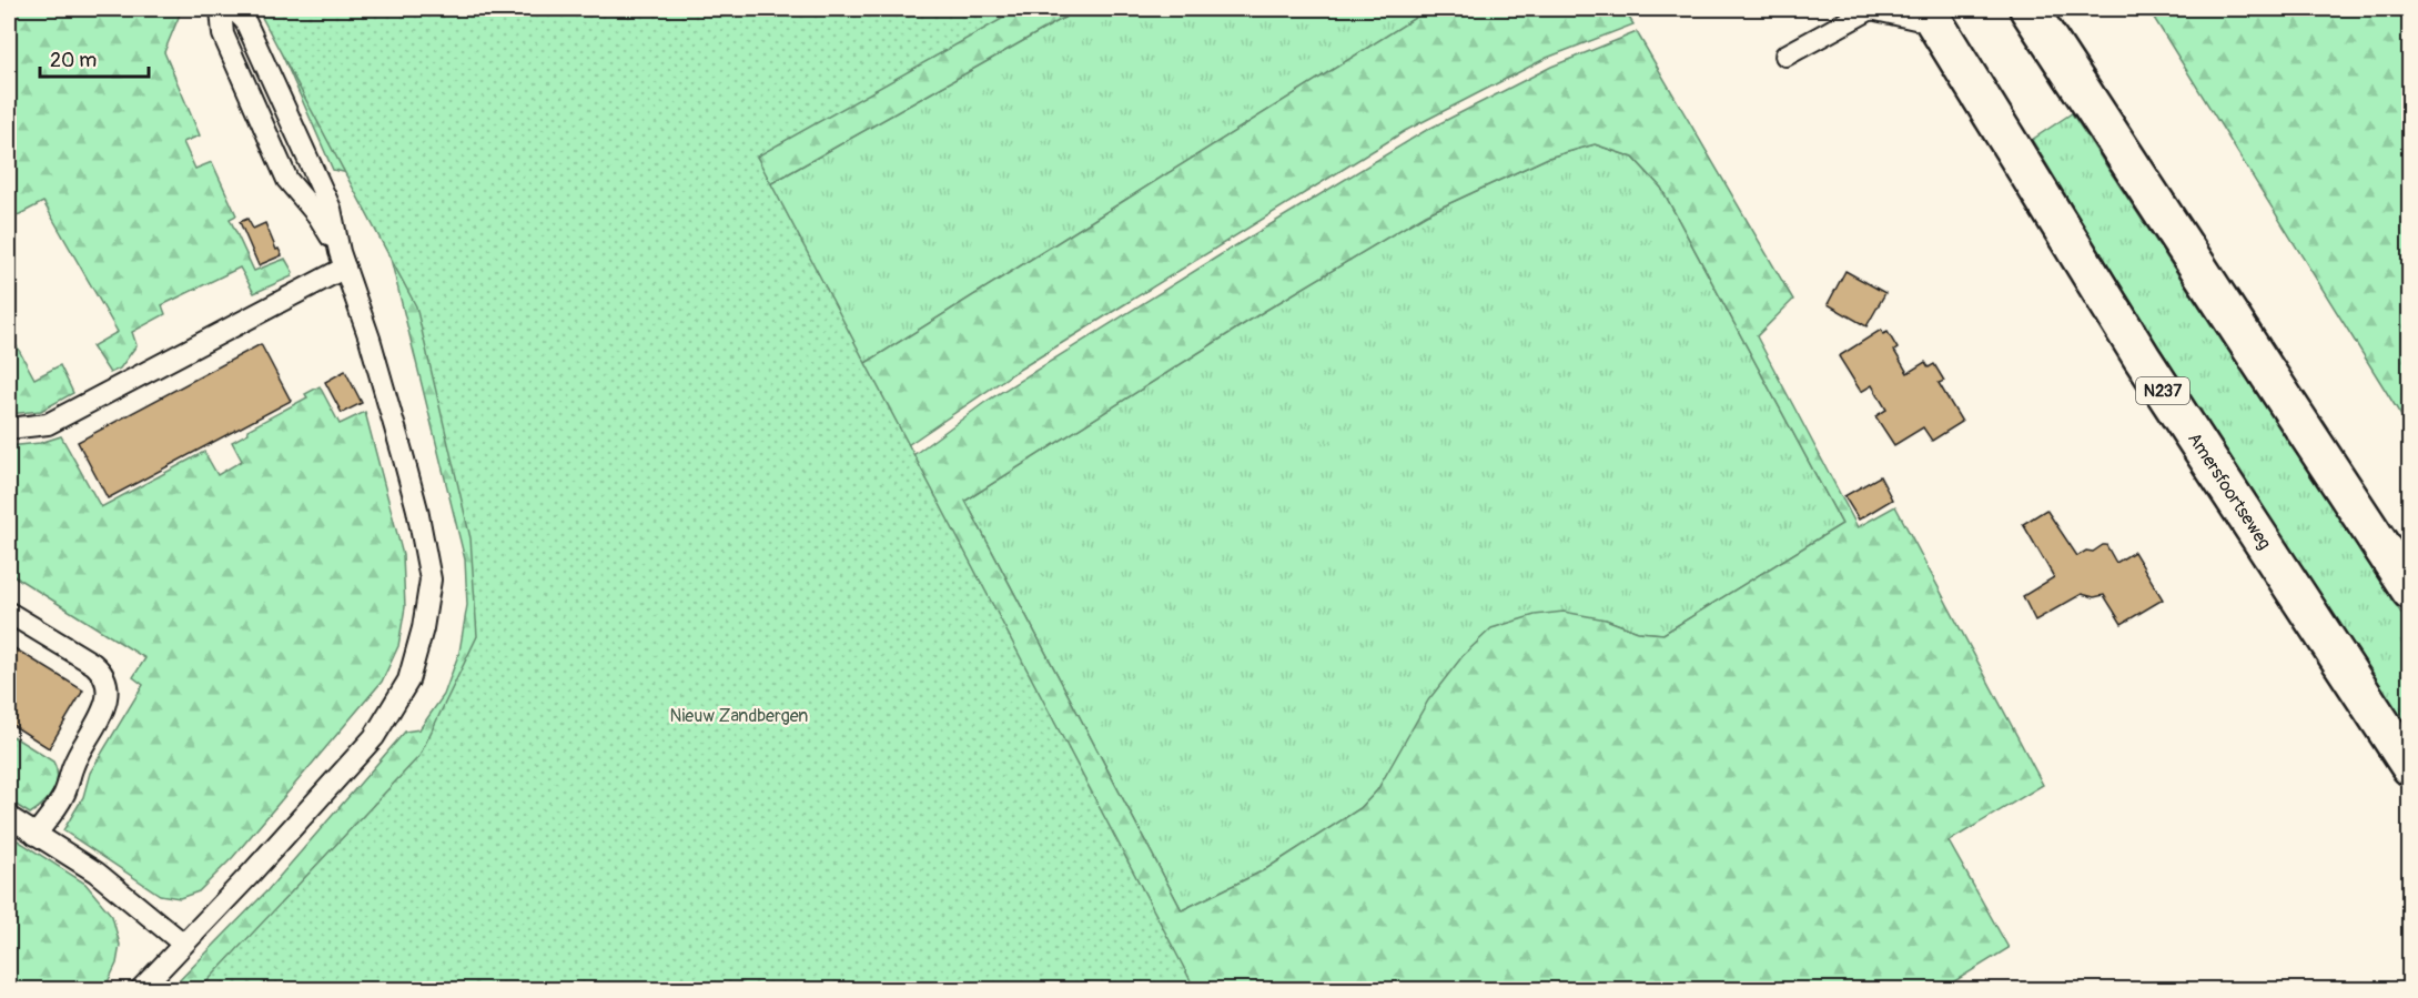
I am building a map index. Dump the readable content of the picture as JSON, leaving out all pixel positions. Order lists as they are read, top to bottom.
{
  "streets": {
    "main road": ["N237", "Amersfoortseweg"]
  },
  "parks": ["Nieuw Zandbergen"],
  "scale_bar": "20 m"
}
